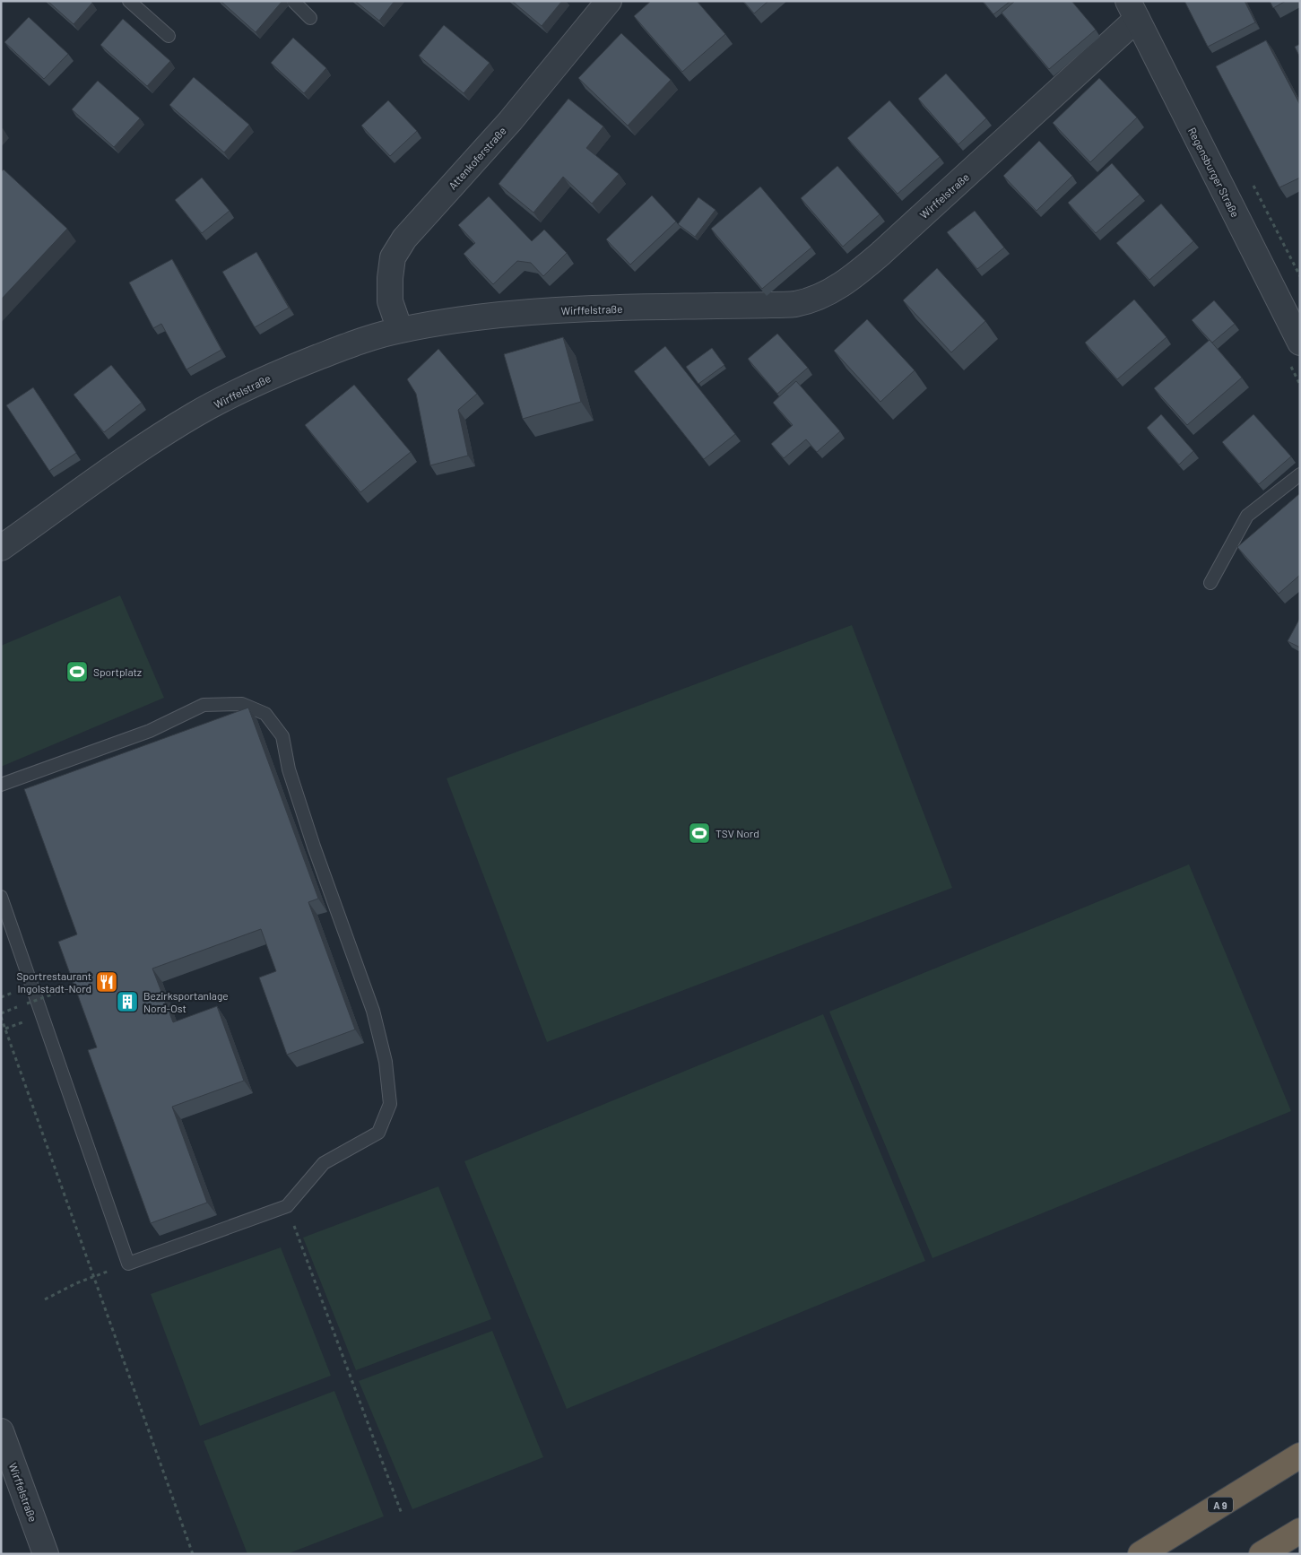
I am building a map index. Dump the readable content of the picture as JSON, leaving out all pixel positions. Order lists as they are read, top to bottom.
{
  "streets": {
    "highway": ["A 9"],
    "street": ["Attenkoferstraße", "Regensburger Straße", "Wirffelstraße"]
  },
  "crossings": [
    ["Attenkoferstraße", "Wirffelstraße"],
    ["Regensburger Straße", "Wirffelstraße"]
  ],
  "places": {
    "sports": ["Sportplatz", "TSV Nord"],
    "restaurant": ["Sportrestaurant Ingolstadt-Nord"],
    "building": ["Bezirksportanlage Nord-Ost"]
  }
}
